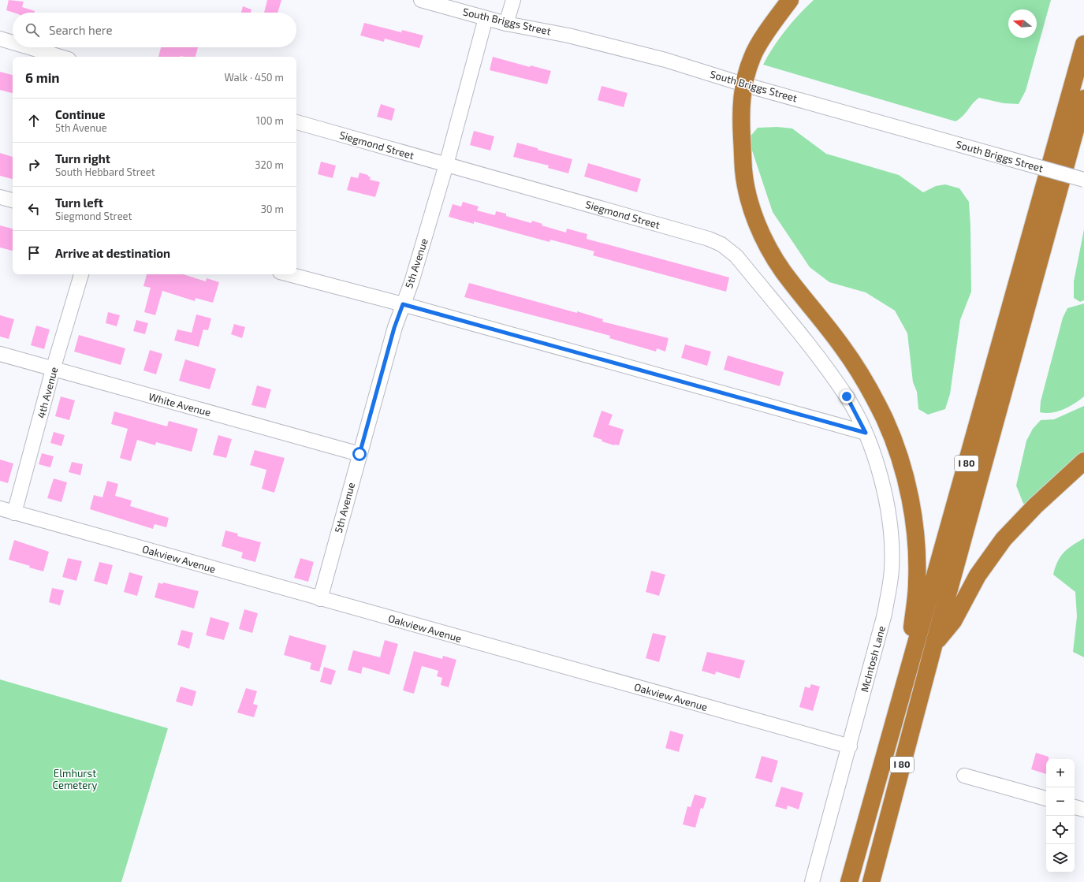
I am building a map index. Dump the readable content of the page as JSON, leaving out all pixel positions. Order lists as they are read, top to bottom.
{
  "streets": {
    "highway": ["I 80"],
    "street": [
      "South Briggs Street",
      "Siegmond Street",
      "5th Avenue",
      "4th Avenue",
      "White Avenue",
      "Oakview Avenue",
      "McIntosh Lane"
    ]
  },
  "crossings": [
    ["South Briggs Street", "5th Avenue"],
    ["Siegmond Street", "5th Avenue"],
    ["Siegmond Street", "McIntosh Lane"],
    ["5th Avenue", "White Avenue"],
    ["5th Avenue", "Oakview Avenue"],
    ["4th Avenue", "White Avenue"],
    ["4th Avenue", "Oakview Avenue"],
    ["Oakview Avenue", "McIntosh Lane"]
  ],
  "parks": ["Elmhurst Cemetery"],
  "north": "left",
  "page": {
    "search": "Search here",
    "heading": ["6 min", "Walk · 450 m"],
    "list": [
      ["Continue", "5th Avenue", "100 m"],
      ["Turn right", "South Hebbard Street", "320 m"],
      ["Turn left", "Siegmond Street", "30 m"],
      "Arrive at destination"
    ],
    "map_buttons": ["+", "−"]
  }
}
